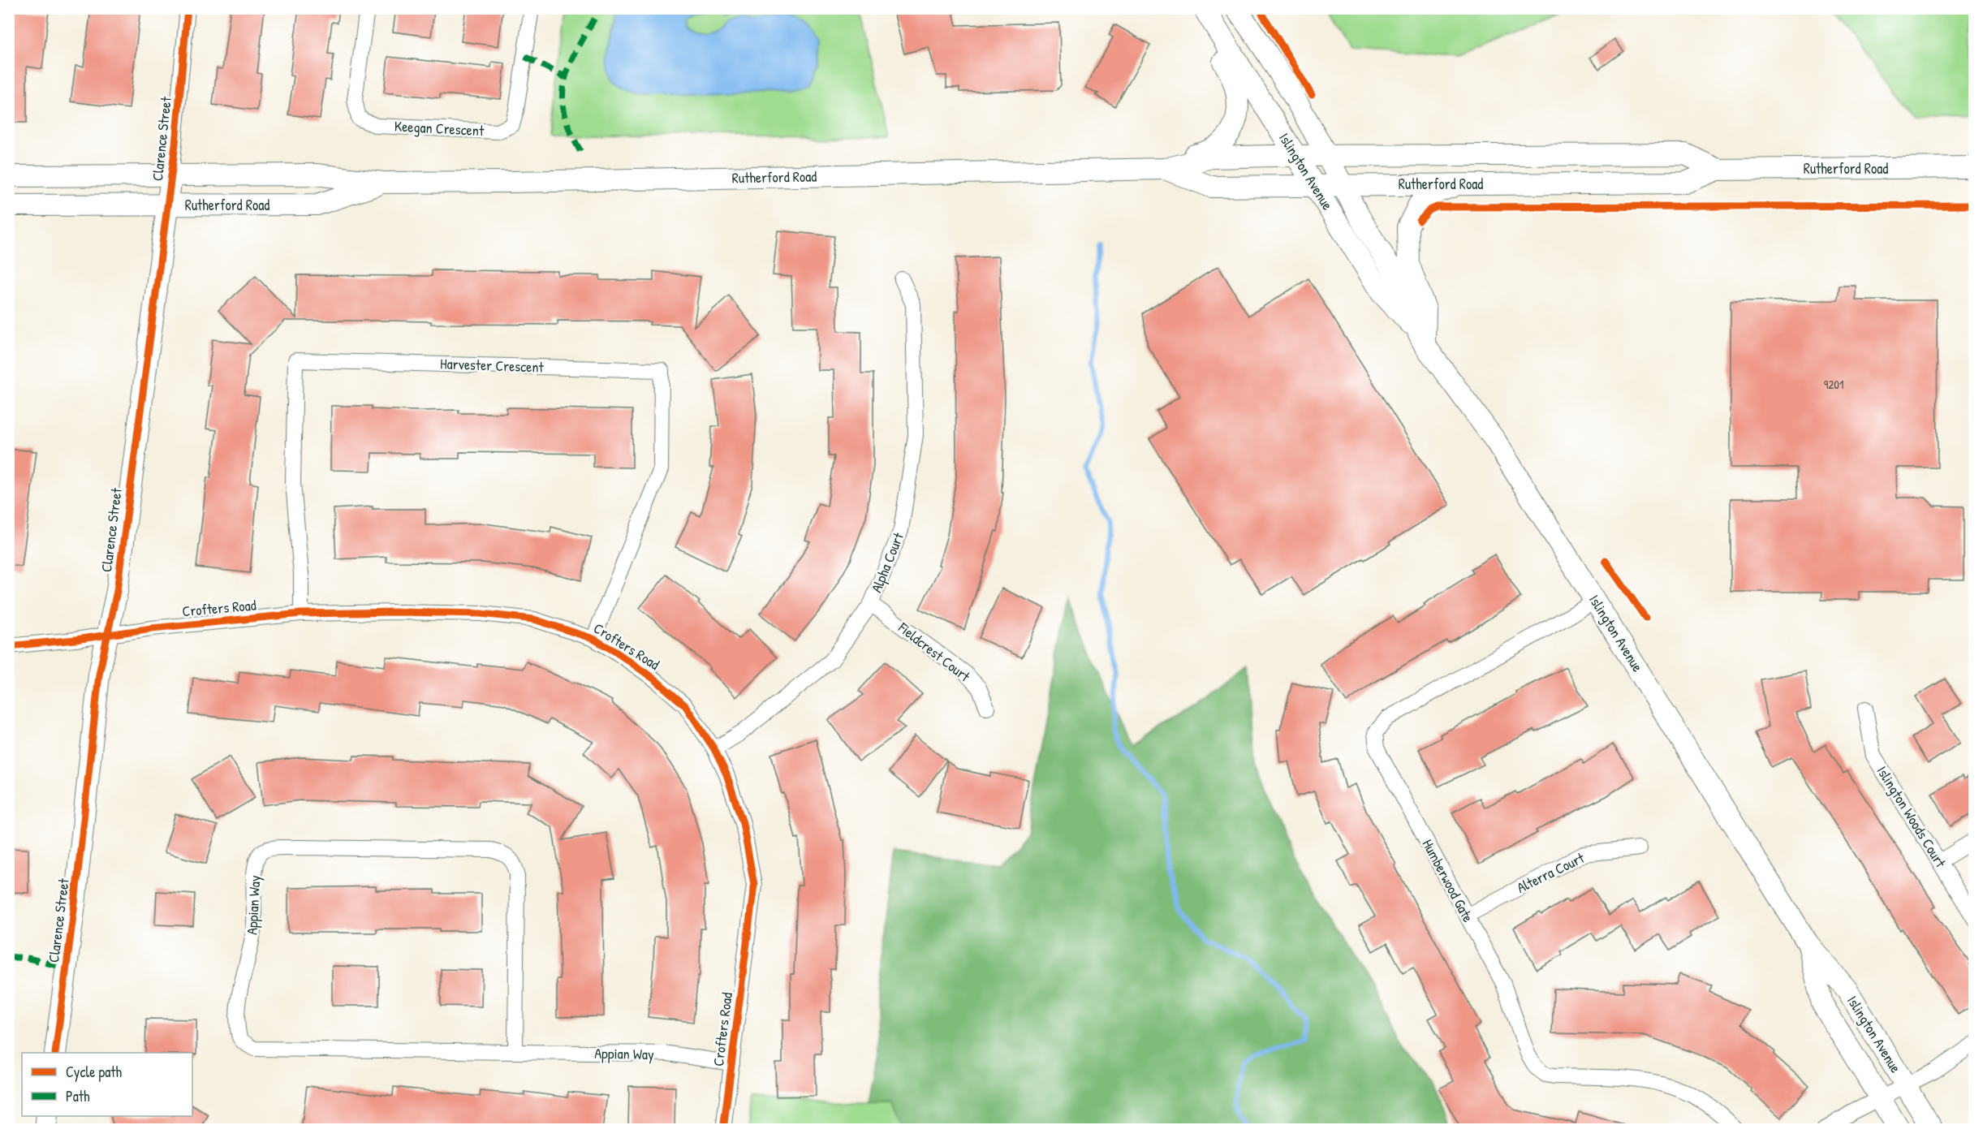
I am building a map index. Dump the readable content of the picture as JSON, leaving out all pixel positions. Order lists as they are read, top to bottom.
{
  "streets": {
    "main road": ["Clarence Street", "Rutherford Road", "Islington Avenue"],
    "street": [
      "Keegan Crescent",
      "Harvester Crescent",
      "Alpha Court",
      "Crofters Road",
      "Fieldcrest Court",
      "Islington Woods Court",
      "Alterra Court",
      "Humberwood Gate",
      "Appian Way"
    ]
  },
  "crossings": [
    ["Clarence Street", "Rutherford Road"],
    ["Clarence Street", "Crofters Road"],
    ["Rutherford Road", "Islington Avenue"],
    ["Islington Avenue", "Humberwood Gate"],
    ["Harvester Crescent", "Crofters Road"],
    ["Alpha Court", "Crofters Road"],
    ["Alpha Court", "Fieldcrest Court"],
    ["Crofters Road", "Appian Way"],
    ["Alterra Court", "Humberwood Gate"]
  ],
  "house_numbers": ["9201"],
  "legend": ["Cycle path", "Path"]
}
